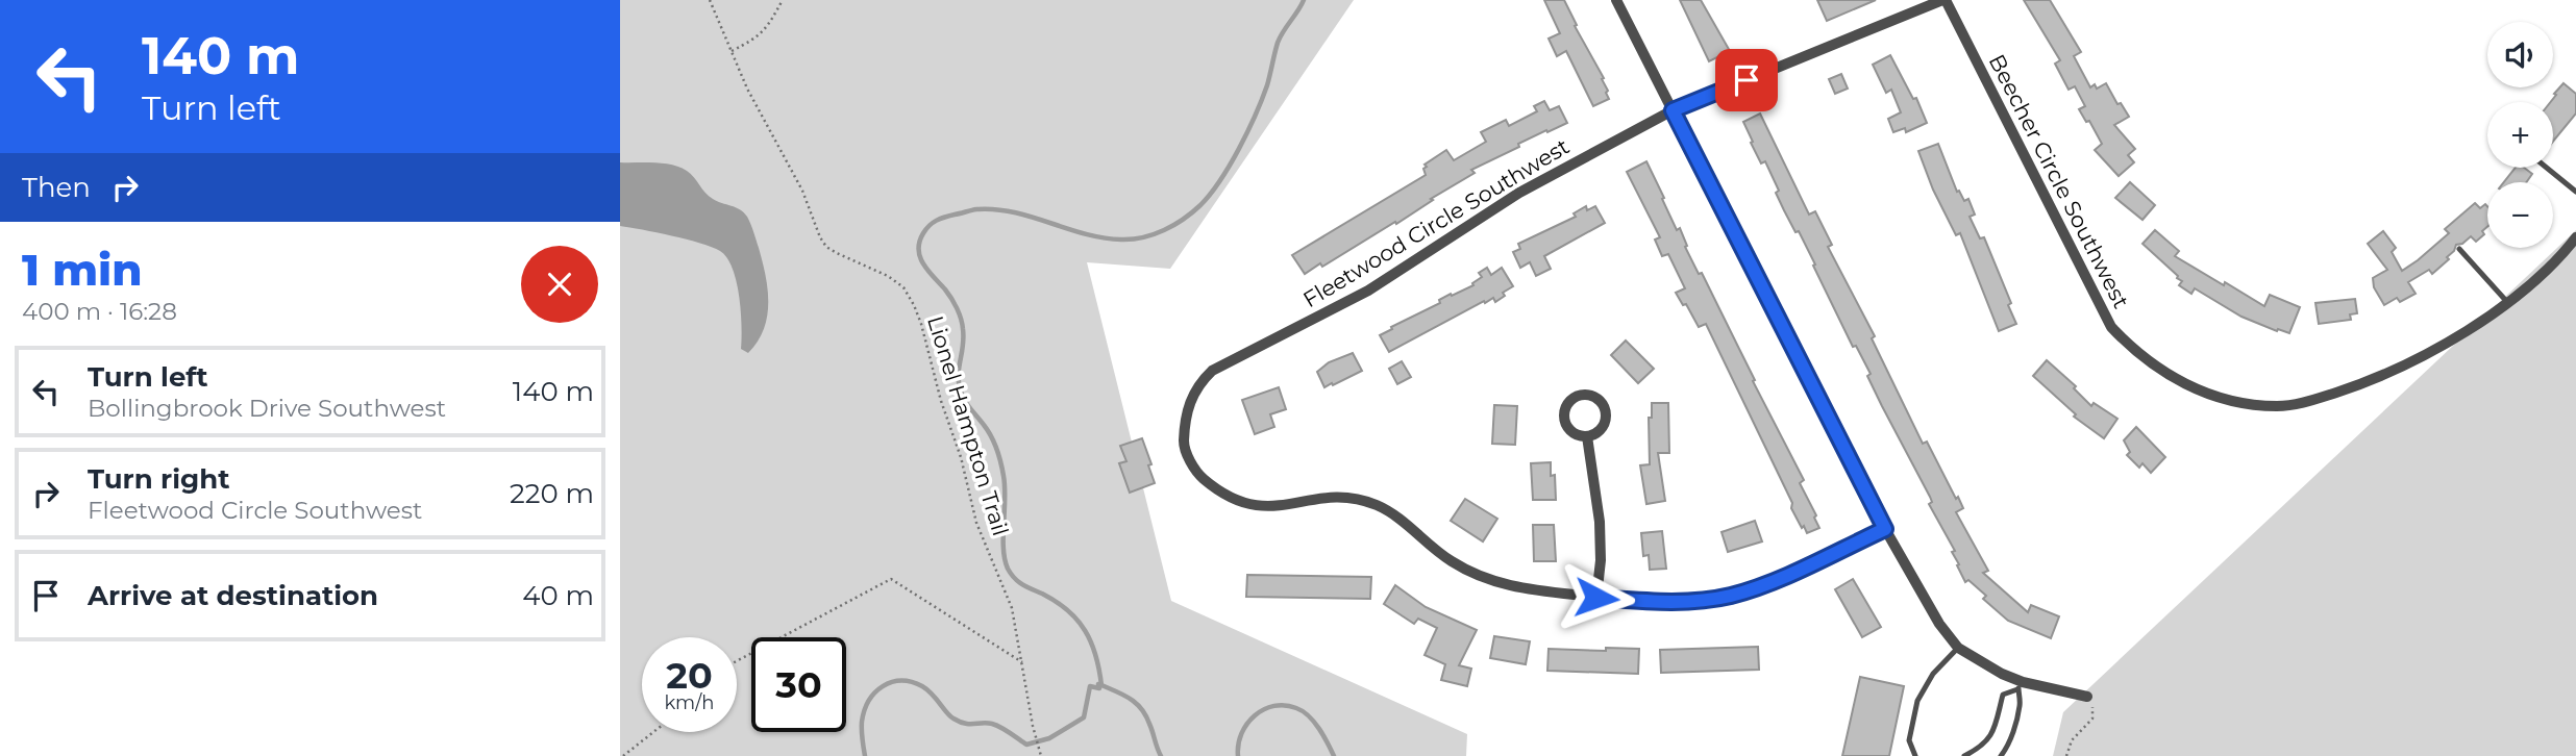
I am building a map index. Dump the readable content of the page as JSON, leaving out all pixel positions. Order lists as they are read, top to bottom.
{
  "streets": {
    "street": ["Beecher Circle Southwest", "Fleetwood Circle Southwest"],
    "path": ["Lionel Hampton Trail"]
  },
  "crossings": [
    ["Beecher Circle Southwest", "Fleetwood Circle Southwest"]
  ],
  "page": {
    "turn": ["140 m", "Turn left"],
    "map_buttons": ["+", "−"],
    "then": "Then",
    "heading": ["1 min", "400 m · 16:28"],
    "list": [
      {
        "name": "Turn left",
        "note": "Bollingbrook Drive Southwest",
        "value": "140 m"
      },
      {
        "name": "Turn right",
        "note": "Fleetwood Circle Southwest",
        "value": "220 m"
      },
      {
        "name": "Arrive at destination",
        "value": "40 m"
      }
    ],
    "speed": "20 km/h",
    "limit": "30"
  }
}
